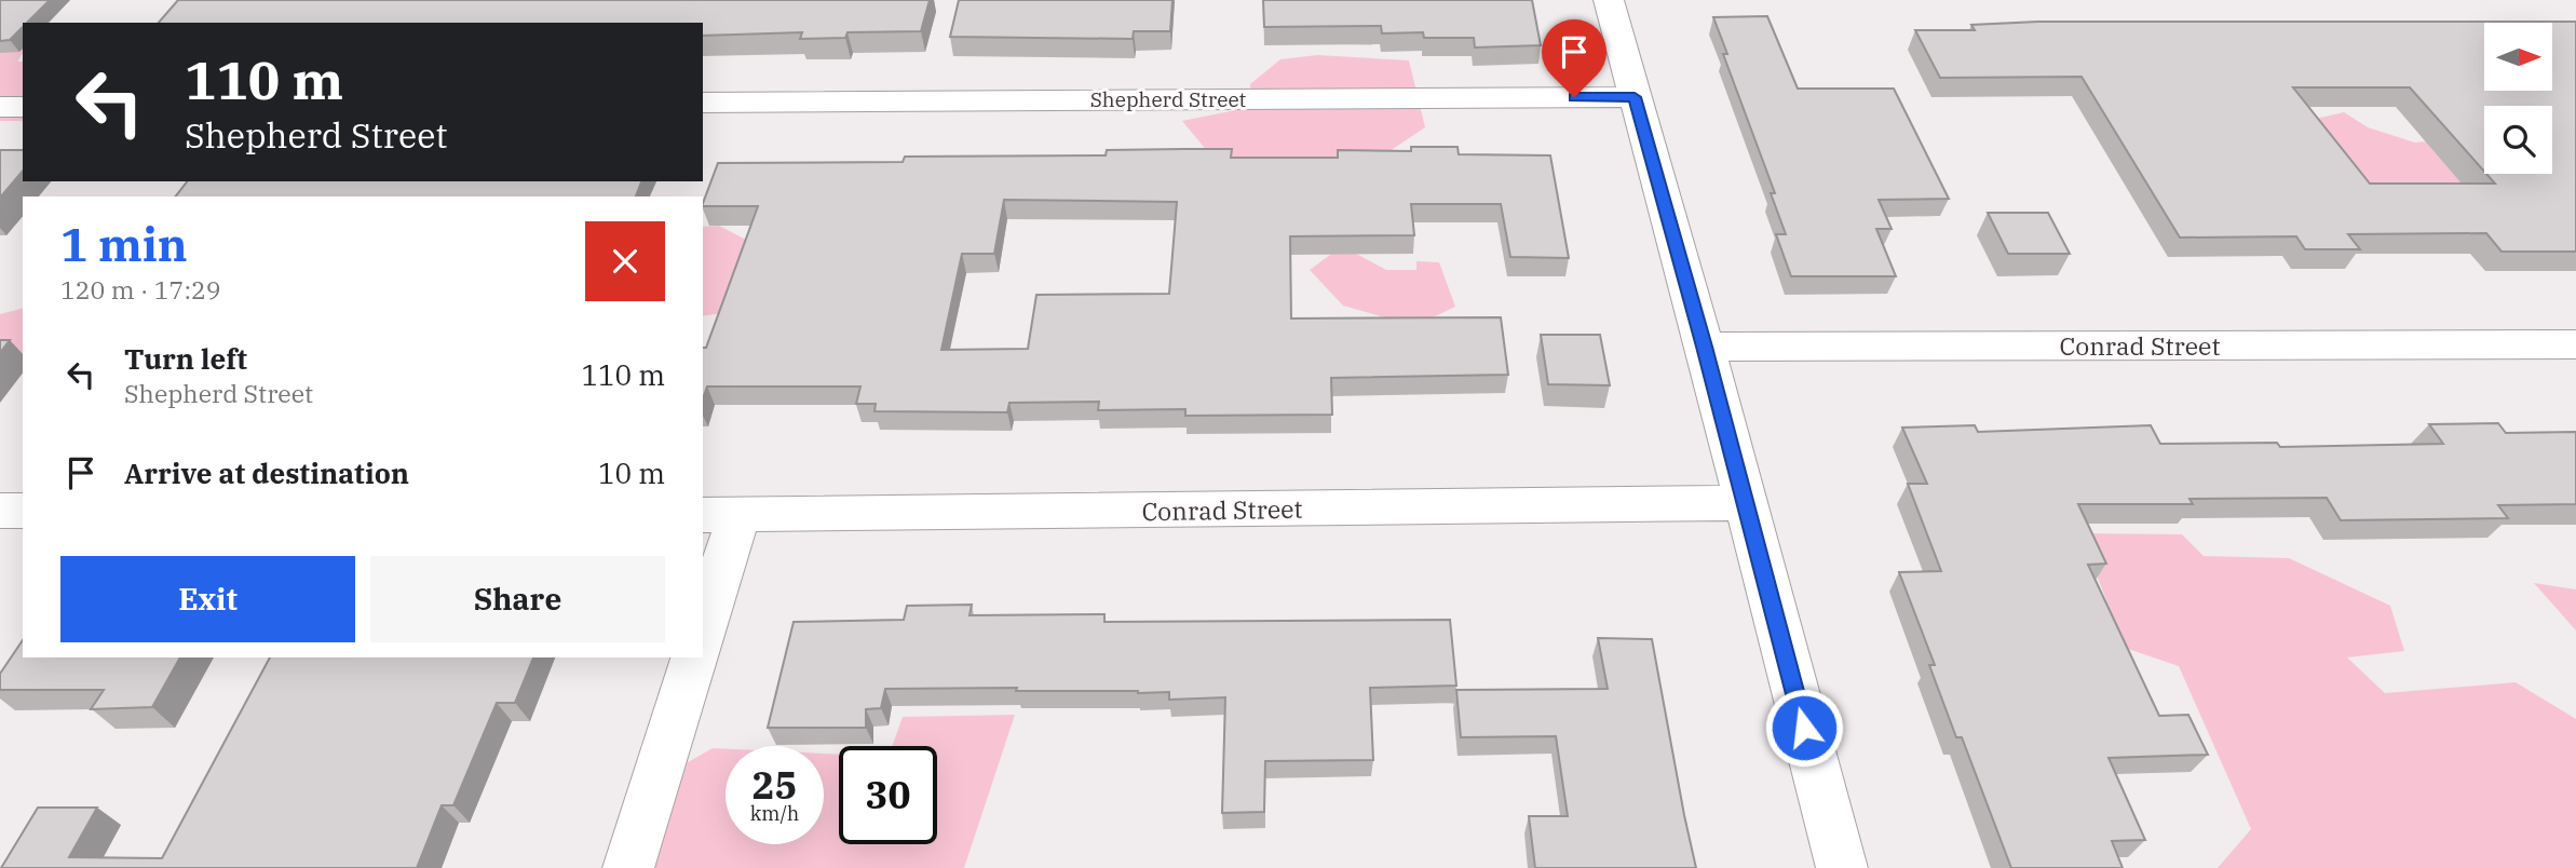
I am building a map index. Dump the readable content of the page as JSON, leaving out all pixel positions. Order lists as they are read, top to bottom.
{
  "streets": {
    "street": ["Shepherd Street", "Conrad Street"]
  },
  "north": "right",
  "page": {
    "turn": ["110 m", "Shepherd Street"],
    "heading": ["1 min", "120 m · 17:29"],
    "list": [
      {
        "name": "Turn left",
        "note": "Shepherd Street",
        "value": "110 m"
      },
      {
        "name": "Arrive at destination",
        "value": "10 m"
      }
    ],
    "buttons": ["Exit", "Share"],
    "speed": "25 km/h",
    "limit": "30"
  }
}
